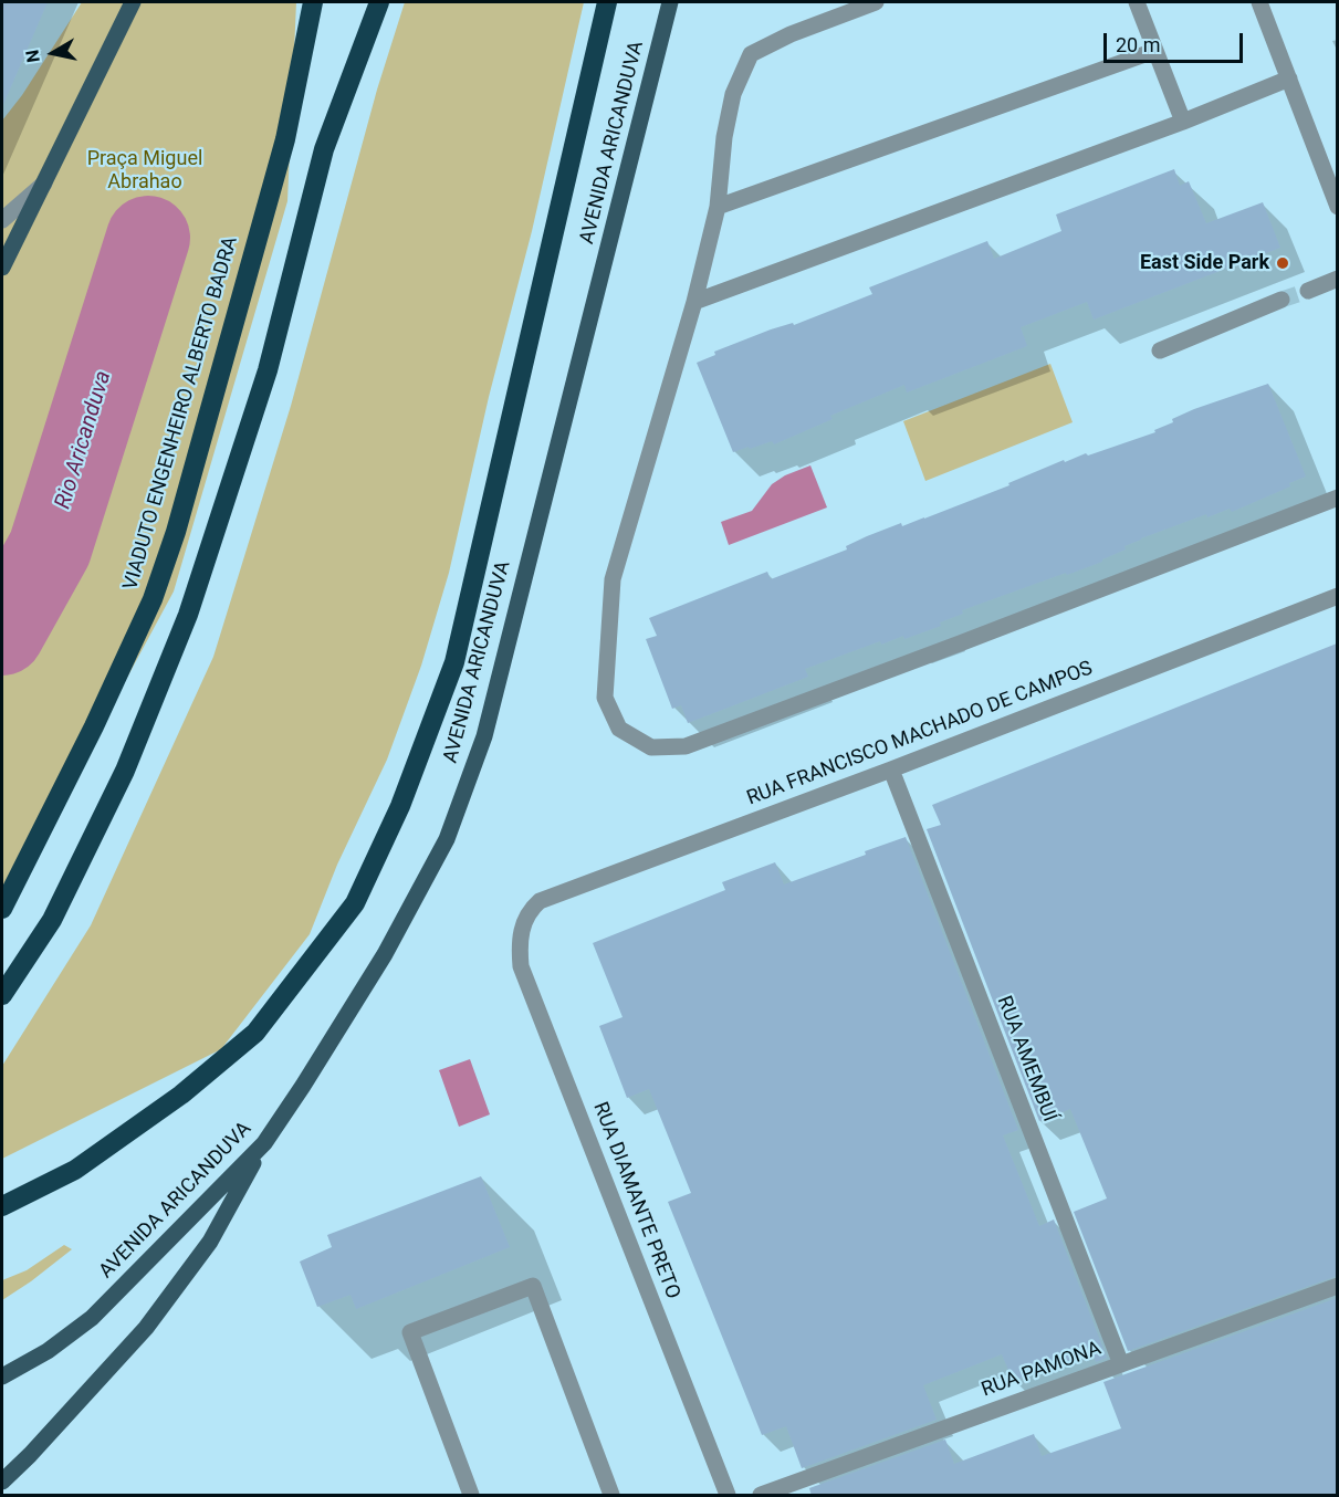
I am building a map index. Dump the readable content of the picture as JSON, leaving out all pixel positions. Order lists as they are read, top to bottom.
{
  "streets": {
    "highway": ["VIADUTO ENGENHEIRO ALBERTO BADRA"],
    "main road": ["AVENIDA ARICANDUVA"],
    "street": [
      "RUA FRANCISCO MACHADO DE CAMPOS",
      "RUA AMEMBUÍ",
      "RUA DIAMANTE PRETO",
      "RUA PAMONA"
    ]
  },
  "crossings": [
    ["RUA FRANCISCO MACHADO DE CAMPOS", "RUA AMEMBUÍ"],
    ["RUA FRANCISCO MACHADO DE CAMPOS", "RUA DIAMANTE PRETO"],
    ["RUA AMEMBUÍ", "RUA PAMONA"]
  ],
  "water": ["Rio Aricanduva"],
  "parks": ["Praça Miguel Abrahao"],
  "places": ["East Side Park"],
  "scale_bar": "20 m",
  "north": "left"
}
